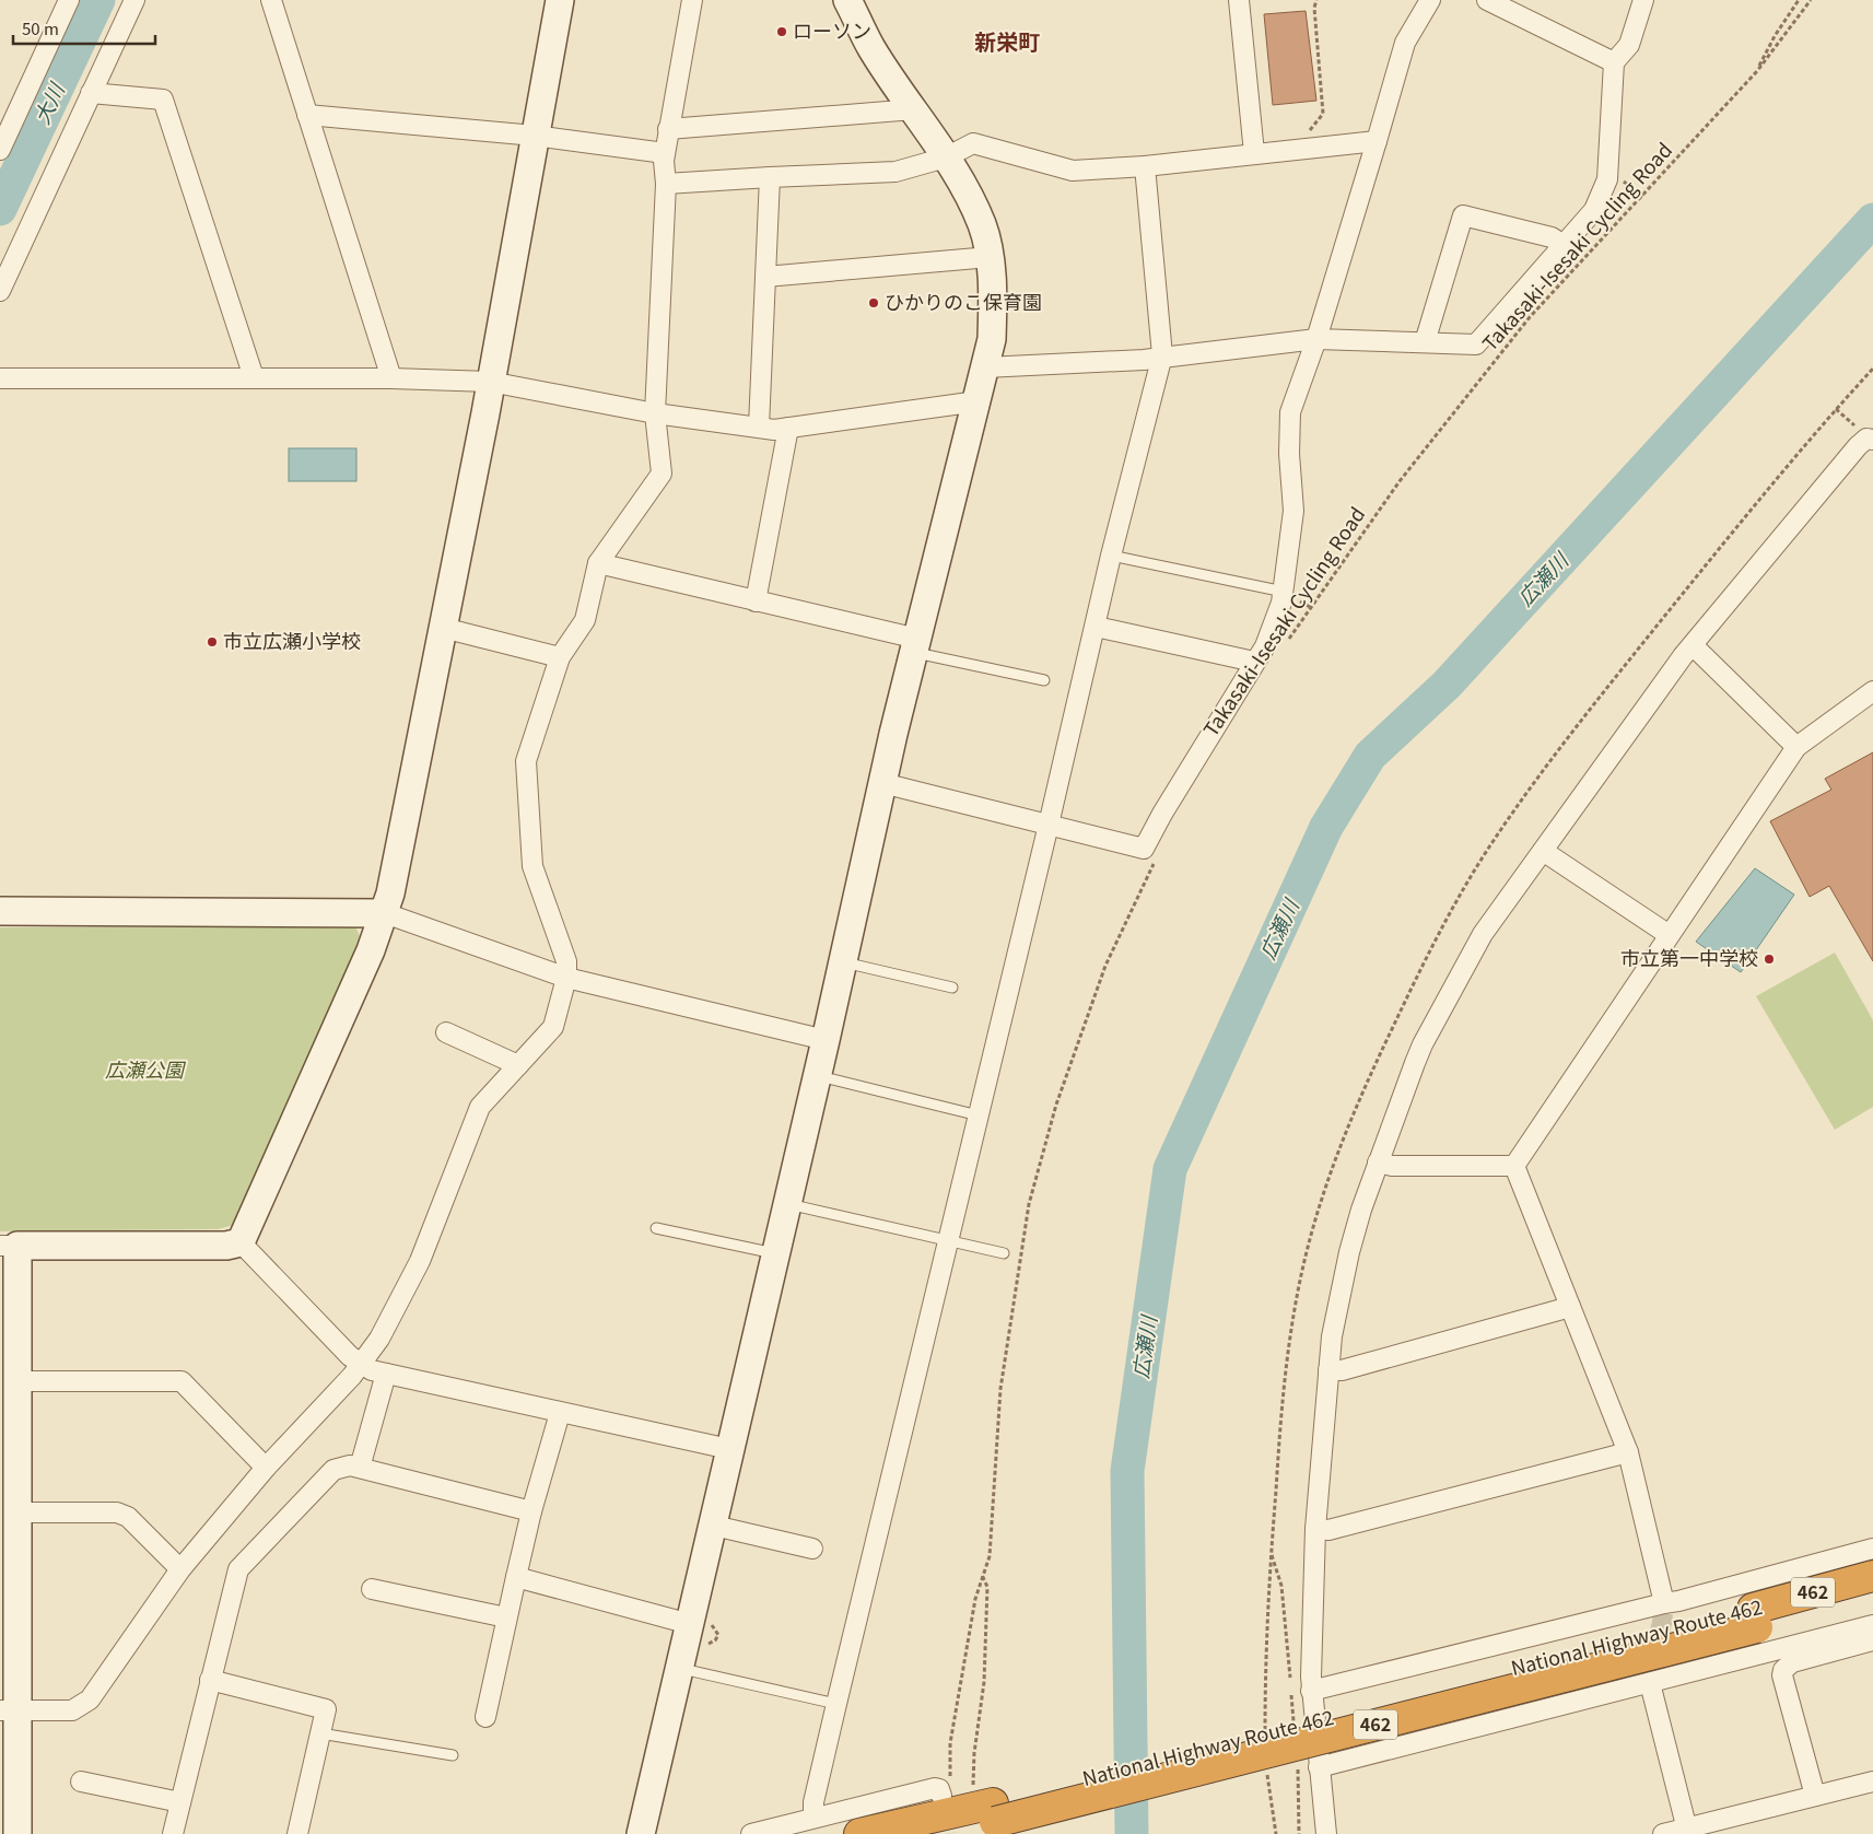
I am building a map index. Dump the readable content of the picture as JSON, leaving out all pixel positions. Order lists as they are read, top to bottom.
{
  "streets": {
    "highway": ["462", "National Highway Route 462"],
    "path": ["Takasaki-Isesaki Cycling Road"]
  },
  "districts": ["新栄町"],
  "water": ["大川", "広瀬川"],
  "parks": ["広瀬公園"],
  "places": [
    "ローソン",
    "ひかりのこ保育園",
    "市立広瀬小学校",
    "市立第一中学校"
  ],
  "scale_bar": "50 m"
}
